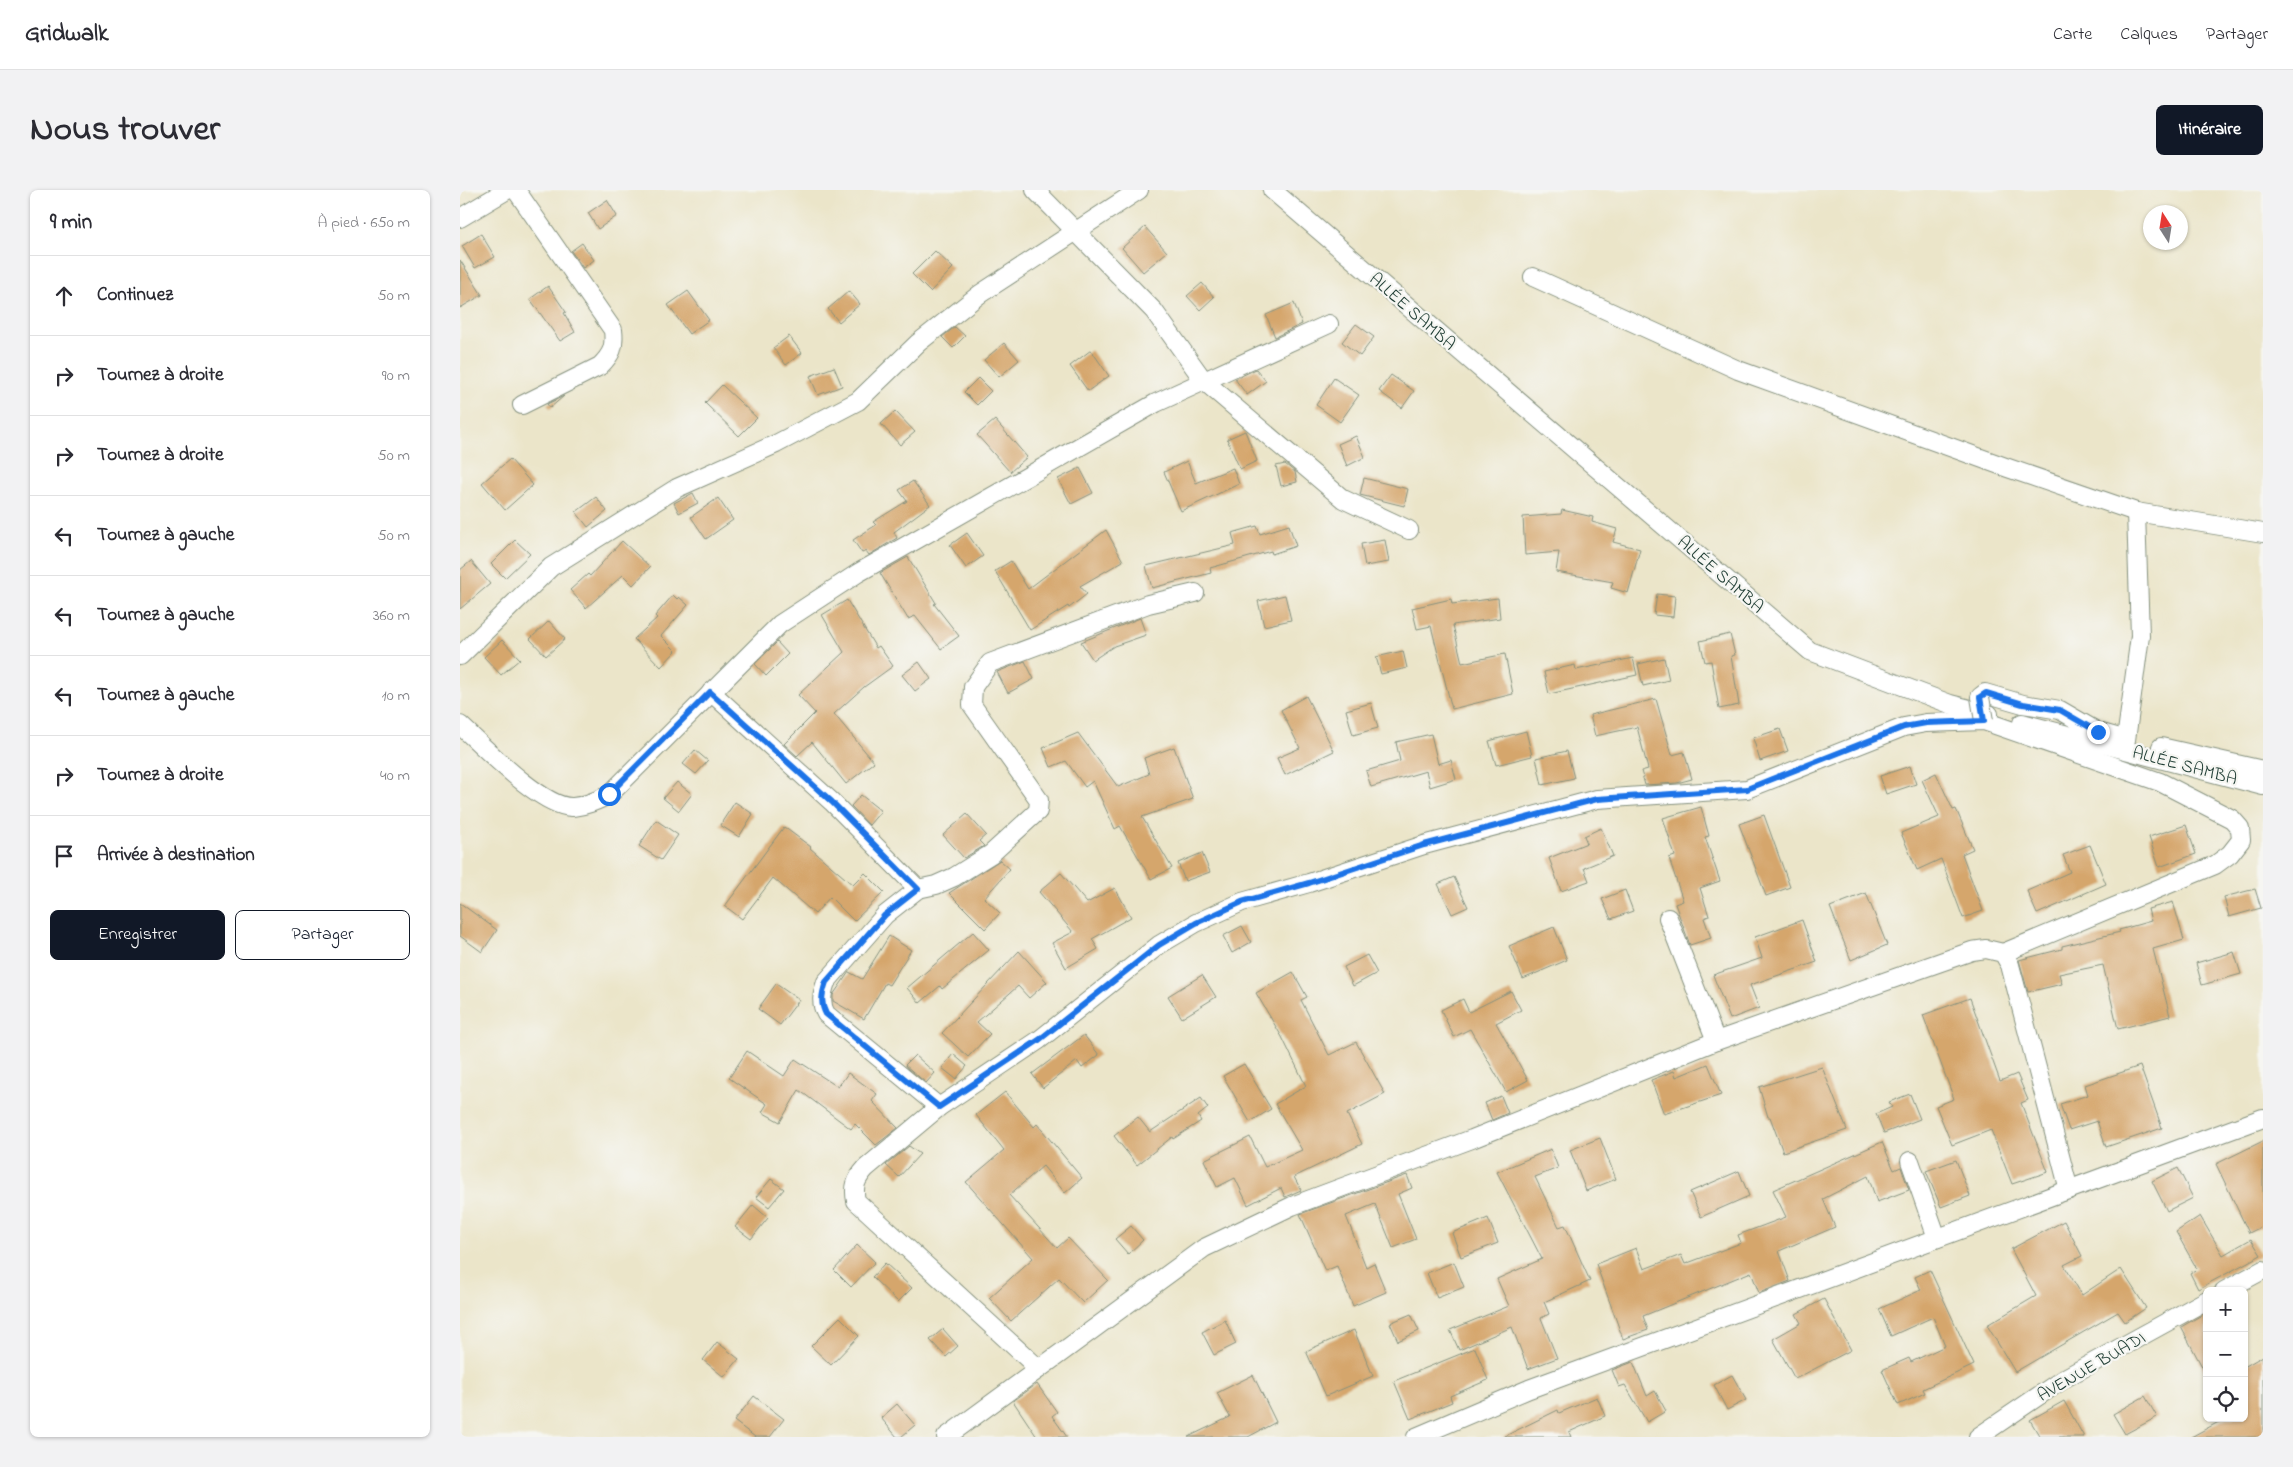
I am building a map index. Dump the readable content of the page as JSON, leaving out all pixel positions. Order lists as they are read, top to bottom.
{
  "streets": {
    "street": ["ALLÉE SAMBA", "AVENUE BUADI"]
  },
  "north": "top",
  "page": {
    "header": "Gridwalk",
    "nav": ["Carte", "Calques", "Partager"],
    "title": "Nous trouver",
    "buttons": [
      "Itinéraire",
      ["Enregistrer", "Partager"]
    ],
    "heading": ["9 min", "À pied · 650 m"],
    "list": [
      ["Continuez", "50 m"],
      ["Tournez à droite", "90 m"],
      ["Tournez à droite", "50 m"],
      ["Tournez à gauche", "50 m"],
      ["Tournez à gauche", "360 m"],
      ["Tournez à gauche", "10 m"],
      ["Tournez à droite", "40 m"],
      "Arrivée à destination"
    ],
    "map_buttons": ["+", "−"]
  }
}
